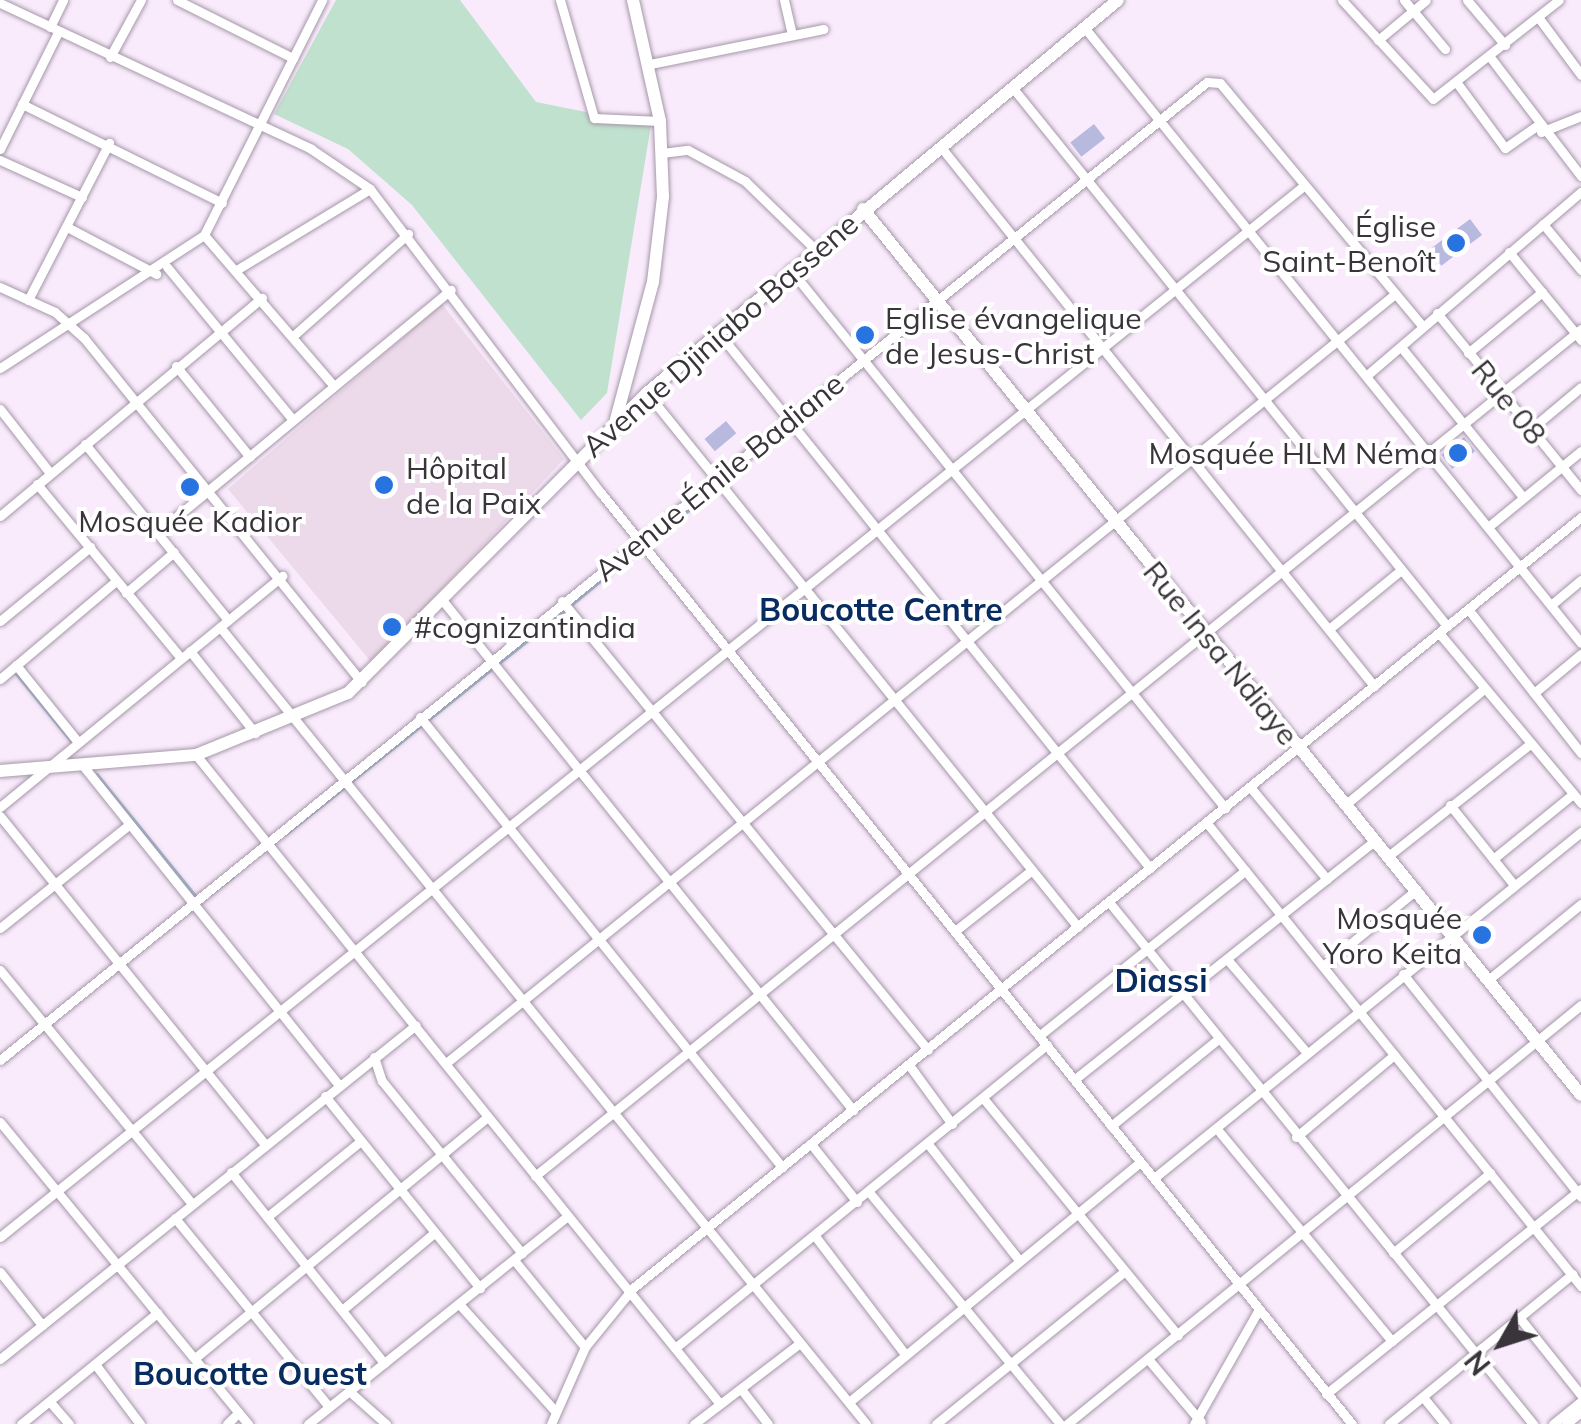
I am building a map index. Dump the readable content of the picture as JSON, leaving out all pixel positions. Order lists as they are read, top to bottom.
{
  "streets": {
    "main road": ["Avenue Djiniabo Bassene", "Rue Insa Ndiaye"],
    "street": ["Rue 08", "Avenue Émile Badiane"]
  },
  "crossings": [
    ["Avenue Djiniabo Bassene", "Rue Insa Ndiaye"],
    ["Avenue Émile Badiane", "Rue Insa Ndiaye"]
  ],
  "districts": ["Boucotte Centre", "Diassi", "Boucotte Ouest"],
  "places": [
    "Église Saint-Benoît",
    "Eglise évangelique de Jesus-Christ",
    "Mosquée HLM Néma",
    "Hôpital de la Paix",
    "Mosquée Kadior",
    "#cognizantindia",
    "Mosquée Yoro Keita"
  ],
  "north": "bottom left"
}
